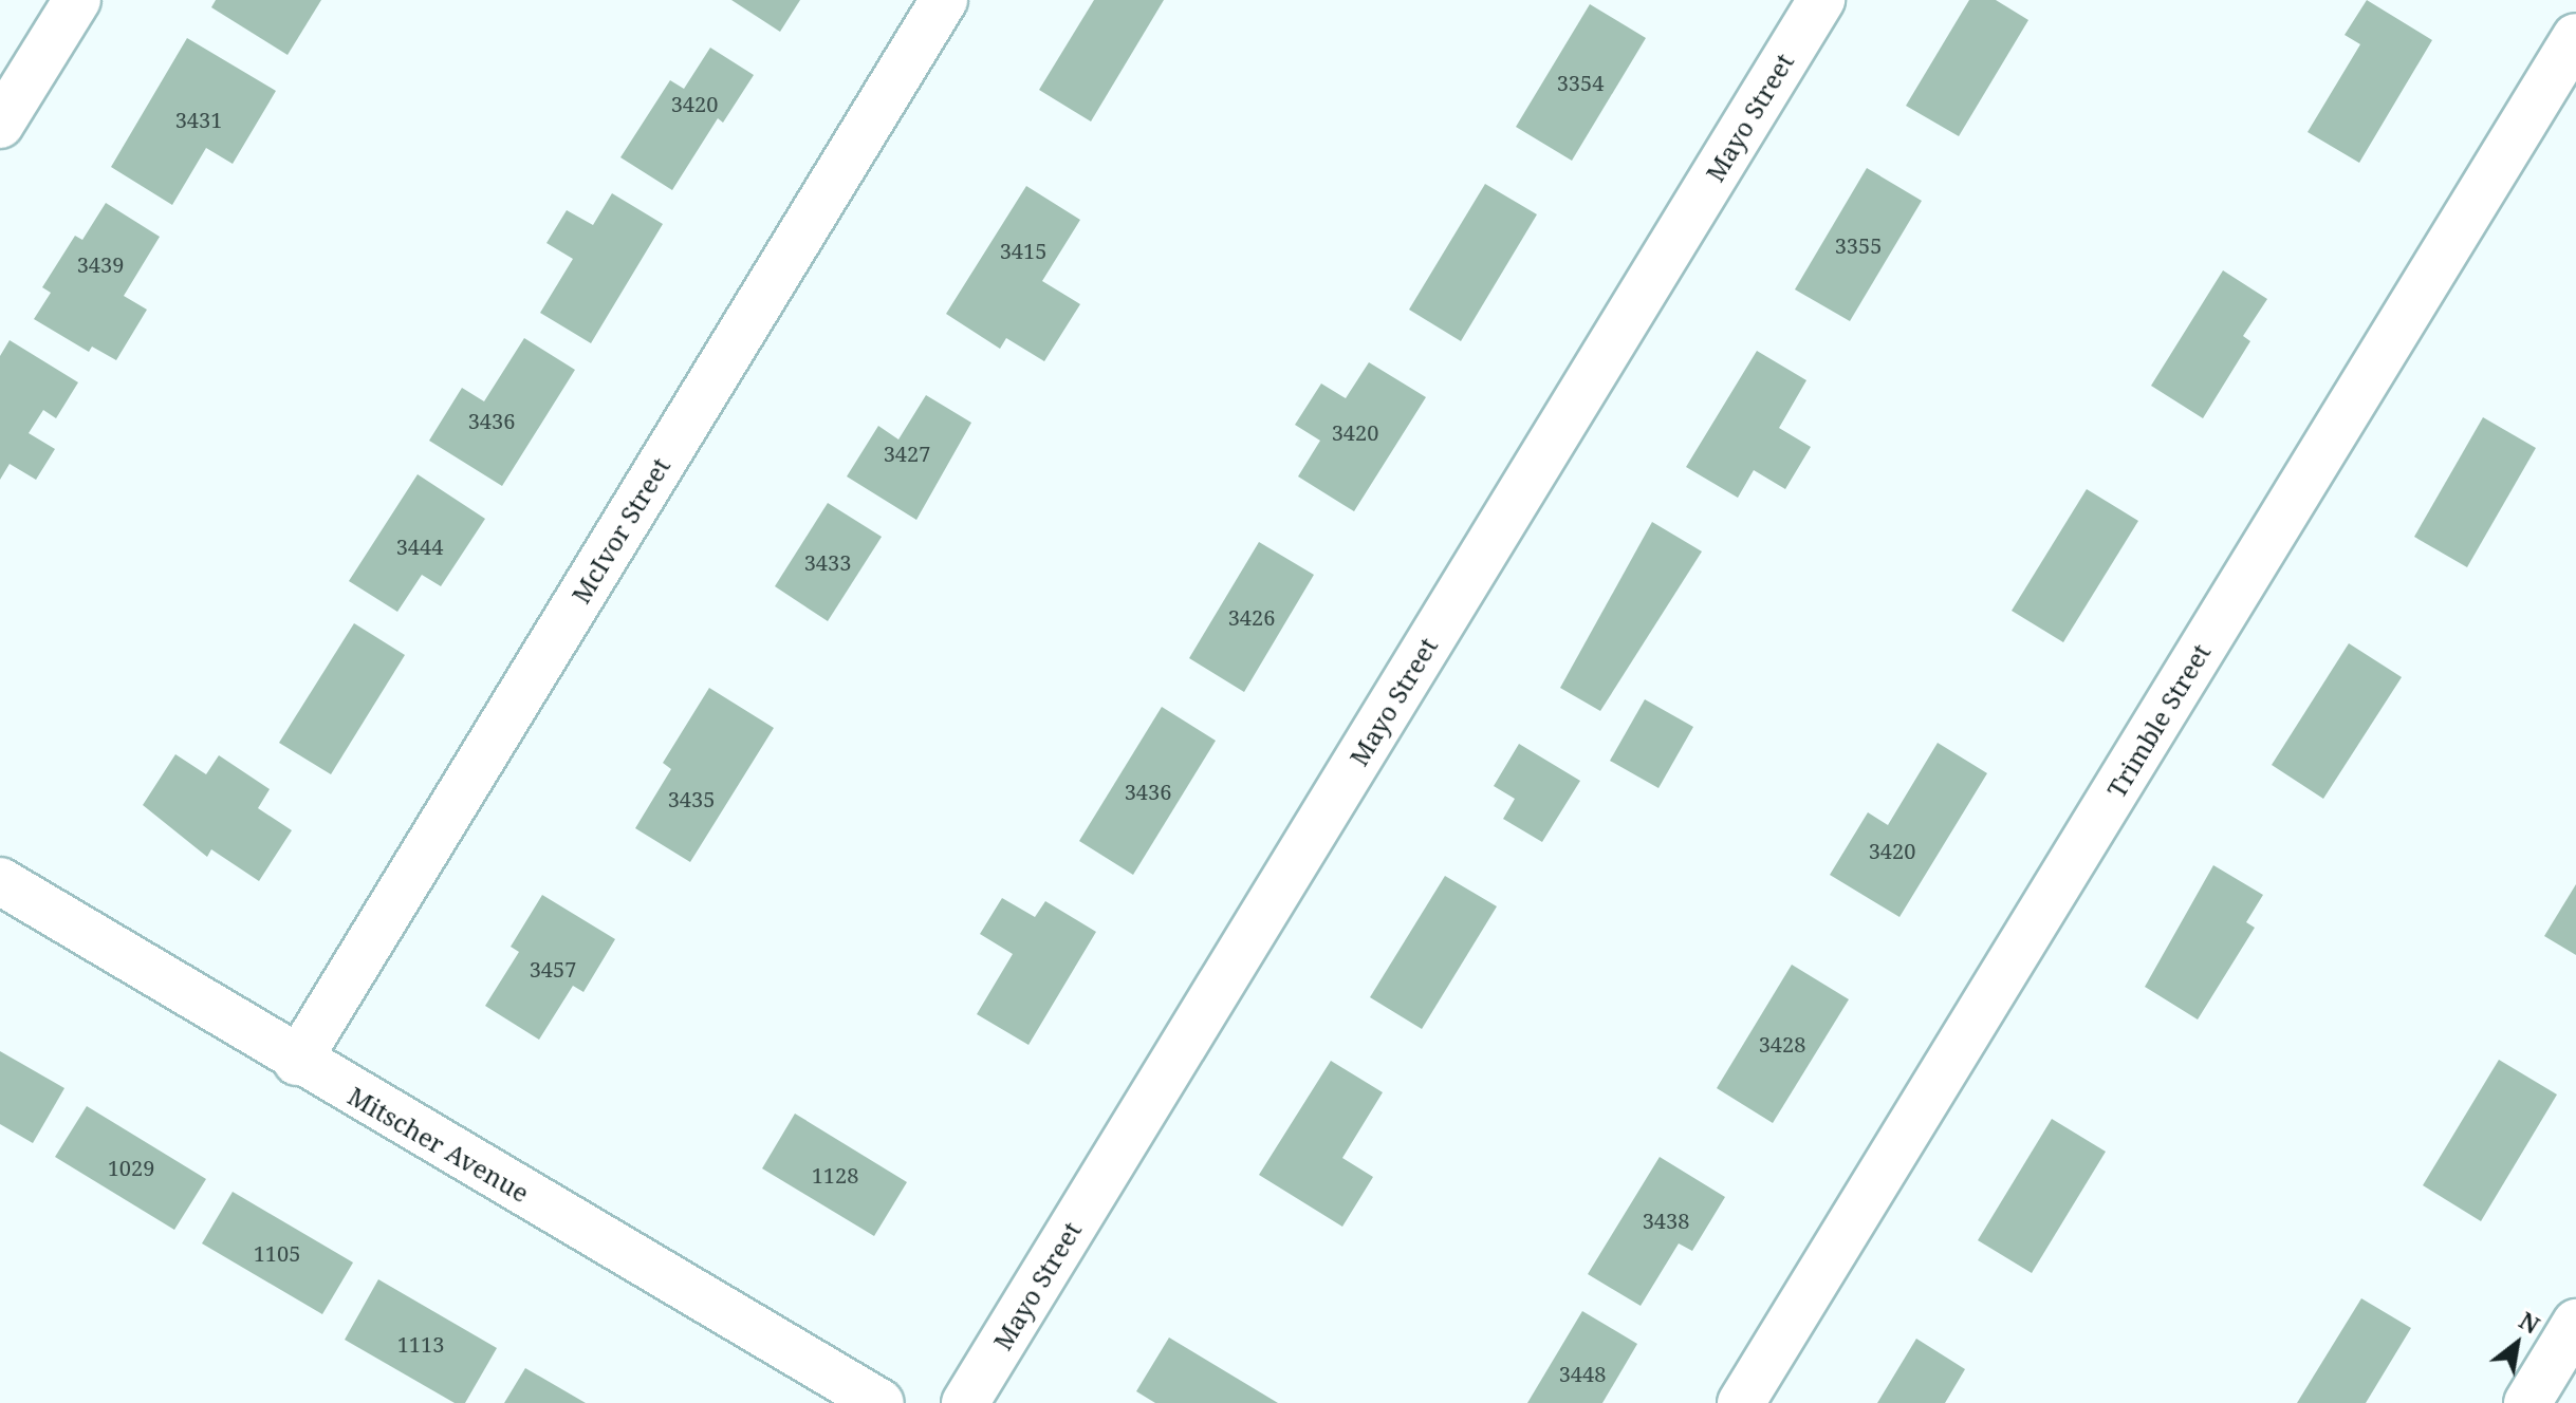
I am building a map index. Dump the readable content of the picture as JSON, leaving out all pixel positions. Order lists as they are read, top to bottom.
{
  "streets": {
    "street": [
      "Mayo Street",
      "McIvor Street",
      "Trimble Street",
      "Mitscher Avenue"
    ]
  },
  "crossings": [
    ["McIvor Street", "Mitscher Avenue"]
  ],
  "house_numbers": [
    "3354",
    "3420",
    "3431",
    "3355",
    "3415",
    "3439",
    "3436",
    "3420",
    "3427",
    "3444",
    "3433",
    "3426",
    "3436",
    "3435",
    "3420",
    "3457",
    "3428",
    "1029",
    "1128",
    "3438",
    "1105",
    "1113",
    "3448"
  ],
  "north": "top right"
}
